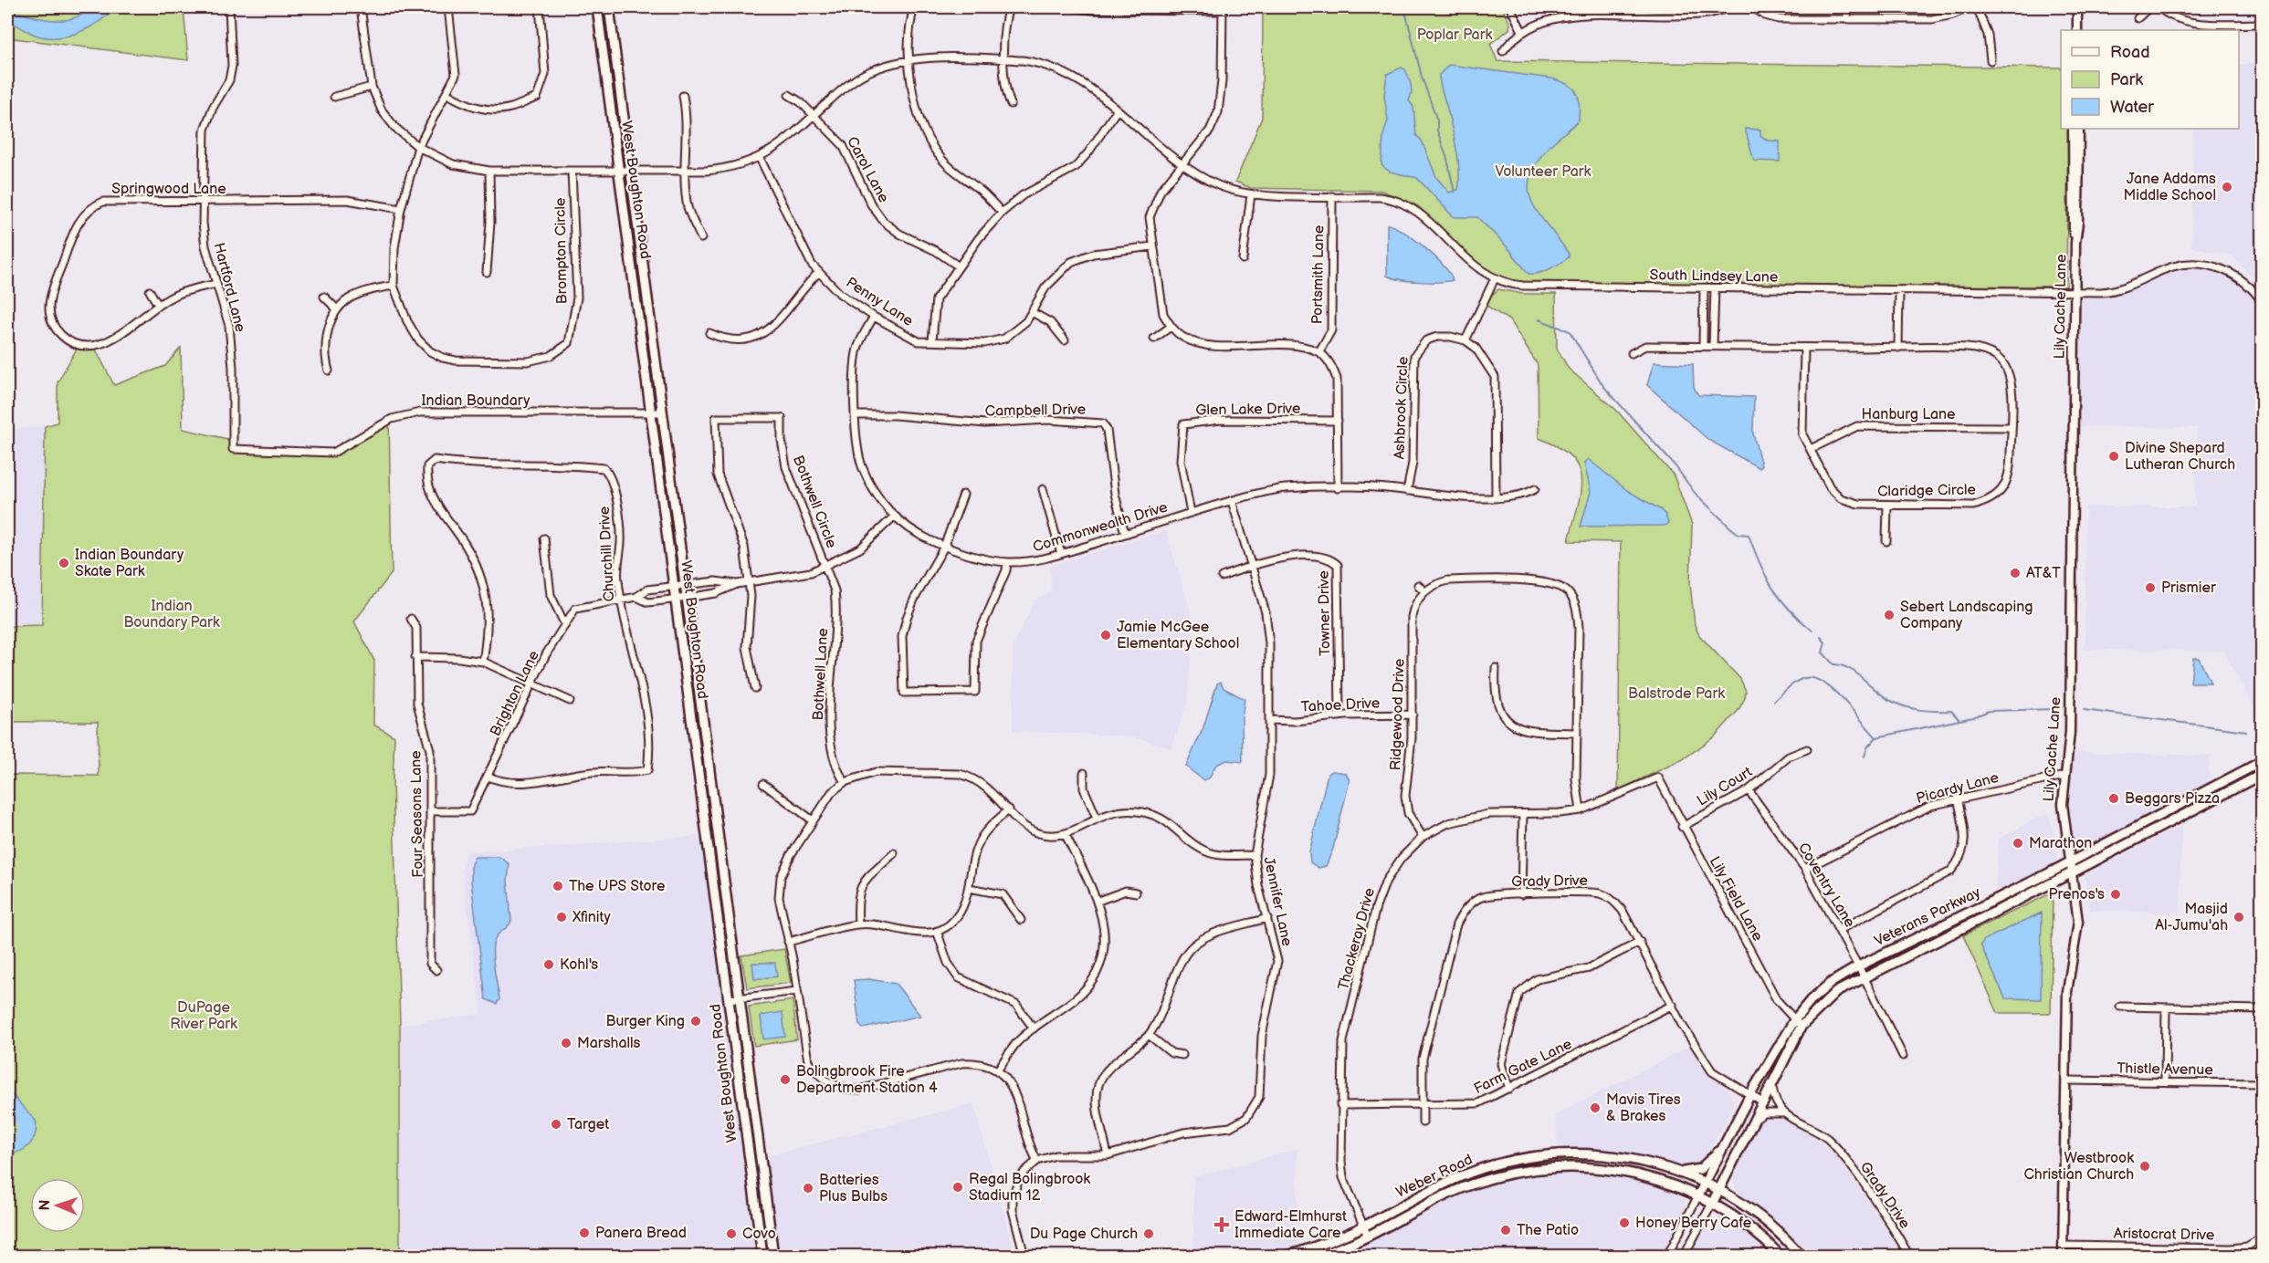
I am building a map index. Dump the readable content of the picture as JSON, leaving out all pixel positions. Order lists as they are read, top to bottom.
{
  "streets": {
    "main road": ["West Boughton Road", "Veterans Parkway", "Weber Road"],
    "street": [
      "Carol Lane",
      "Springwood Lane",
      "Brompton Circle",
      "Portsmith Lane",
      "South Lindsey Lane",
      "Hartford Lane",
      "Penny Lane",
      "Lily Cache Lane",
      "Indian Boundary",
      "Ashbrook Circle",
      "Glen Lake Drive",
      "Campbell Drive",
      "Hanburg Lane",
      "Claridge Circle",
      "Bothwell Circle",
      "Commonwealth Drive",
      "Churchill Drive",
      "Towner Drive",
      "Bothwell Lane",
      "Brighton Lane",
      "Tahoe Drive",
      "Ridgewood Drive",
      "Lily Court",
      "Picardy Lane",
      "Four Seasons Lane",
      "Grady Drive",
      "Coventry Lane",
      "Lily Field Lane",
      "Jennifer Lane",
      "Thackeray Drive",
      "Farm Gate Lane",
      "Thistle Avenue",
      "Aristocrat Drive"
    ]
  },
  "crossings": [
    ["Carol Lane", "South Lindsey Lane"],
    ["Springwood Lane", "Brompton Circle"],
    ["Springwood Lane", "Hartford Lane"],
    ["West Boughton Road", "South Lindsey Lane"],
    ["West Boughton Road", "Indian Boundary"],
    ["West Boughton Road", "Brighton Lane"],
    ["Portsmith Lane", "South Lindsey Lane"],
    ["South Lindsey Lane", "Penny Lane"],
    ["South Lindsey Lane", "Lily Cache Lane"],
    ["Hartford Lane", "Indian Boundary"],
    ["Penny Lane", "Commonwealth Drive"],
    ["Lily Cache Lane", "Picardy Lane"],
    ["Lily Cache Lane", "Veterans Parkway"],
    ["Lily Cache Lane", "Thistle Avenue"],
    ["Lily Cache Lane", "Aristocrat Drive"],
    ["Ashbrook Circle", "Commonwealth Drive"],
    ["Glen Lake Drive", "Commonwealth Drive"],
    ["Campbell Drive", "Commonwealth Drive"],
    ["Hanburg Lane", "Claridge Circle"],
    ["Bothwell Circle", "Bothwell Lane"],
    ["Bothwell Circle", "Brighton Lane"],
    ["Commonwealth Drive", "Brighton Lane"],
    ["Commonwealth Drive", "Jennifer Lane"],
    ["Churchill Drive", "Brighton Lane"],
    ["Towner Drive", "Tahoe Drive"],
    ["Towner Drive", "Jennifer Lane"],
    ["Bothwell Lane", "Brighton Lane"],
    ["Brighton Lane", "Four Seasons Lane"],
    ["Tahoe Drive", "Ridgewood Drive"],
    ["Tahoe Drive", "Jennifer Lane"],
    ["Ridgewood Drive", "Thackeray Drive"],
    ["Lily Court", "Coventry Lane"],
    ["Lily Court", "Lily Field Lane"],
    ["Picardy Lane", "Coventry Lane"],
    ["Grady Drive", "Veterans Parkway"],
    ["Grady Drive", "Farm Gate Lane"],
    ["Coventry Lane", "Veterans Parkway"],
    ["Lily Field Lane", "Veterans Parkway"],
    ["Lily Field Lane", "Thackeray Drive"],
    ["Veterans Parkway", "Weber Road"],
    ["Thackeray Drive", "Farm Gate Lane"],
    ["Thackeray Drive", "Weber Road"]
  ],
  "parks": [
    "Poplar Park",
    "Volunteer Park",
    "Indian Boundary Park",
    "Balstrode Park",
    "DuPage River Park"
  ],
  "places": {
    "other": [
      "Jane Addams Middle School",
      "Divine Shepard Lutheran Church",
      "Indian Boundary Skate Park",
      "AT&T",
      "Prismier",
      "Sebert Landscaping Company",
      "Jamie McGee Elementary School",
      "Beggars Pizza",
      "Marathon",
      "The UPS Store",
      "Prenos's",
      "Xfinity",
      "Masjid Al-Jumu'ah",
      "Kohl's",
      "Burger King",
      "Marshalls",
      "Bolingbrook Fire Department Station 4",
      "Mavis Tires & Brakes",
      "Target",
      "Westbrook Christian Church",
      "Regal Bolingbrook Stadium 12",
      "Batteries Plus Bulbs",
      "Honey Berry Cafe",
      "The Patio",
      "Panera Bread",
      "Covo",
      "Du Page Church"
    ],
    "health": ["Edward-Elmhurst Immediate Care"]
  },
  "legend": ["Road", "Park", "Water"],
  "north": "left"
}
